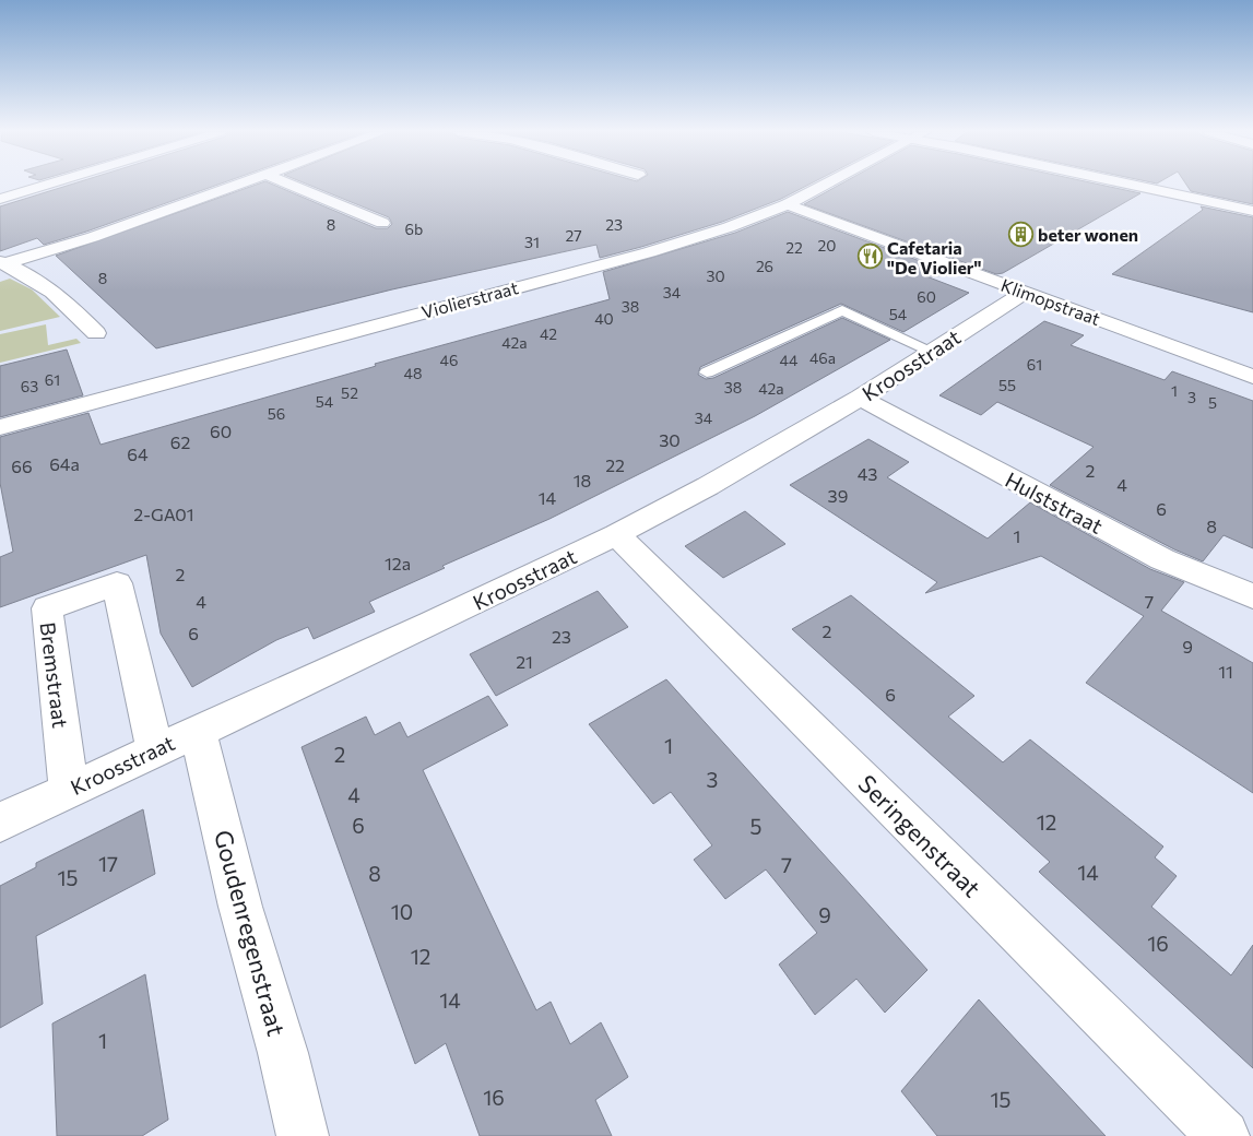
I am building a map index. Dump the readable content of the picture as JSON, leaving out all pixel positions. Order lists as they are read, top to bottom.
{
  "streets": {
    "street": [
      "Violierstraat",
      "Klimopstraat",
      "Kroosstraat",
      "Hulststraat",
      "Bremstraat",
      "Seringenstraat",
      "Goudenregenstraat"
    ]
  },
  "crossings": [
    ["Violierstraat", "Klimopstraat"],
    ["Klimopstraat", "Kroosstraat"],
    ["Kroosstraat", "Hulststraat"],
    ["Kroosstraat", "Bremstraat"],
    ["Kroosstraat", "Seringenstraat"],
    ["Kroosstraat", "Goudenregenstraat"]
  ],
  "places": {
    "building": ["beter wonen"],
    "restaurant": ["Cafetaria \"De Violier\""]
  },
  "house_numbers": [
    "8",
    "23",
    "6b",
    "27",
    "31",
    "20",
    "22",
    "26",
    "30",
    "8",
    "34",
    "60",
    "38",
    "54",
    "40",
    "42",
    "42a",
    "46a",
    "46",
    "44",
    "61",
    "48",
    "61",
    "55",
    "63",
    "38",
    "42a",
    "1",
    "52",
    "3",
    "54",
    "5",
    "56",
    "34",
    "60",
    "30",
    "62",
    "64",
    "64a",
    "22",
    "66",
    "2",
    "43",
    "18",
    "4",
    "39",
    "14",
    "6",
    "2-GA01",
    "8",
    "1",
    "12a",
    "2",
    "4",
    "7",
    "2",
    "6",
    "23",
    "9",
    "21",
    "11",
    "6",
    "1",
    "2",
    "3",
    "4",
    "12",
    "6",
    "5",
    "17",
    "7",
    "14",
    "8",
    "15",
    "10",
    "9",
    "16",
    "12",
    "14",
    "1",
    "16",
    "15"
  ]
}
